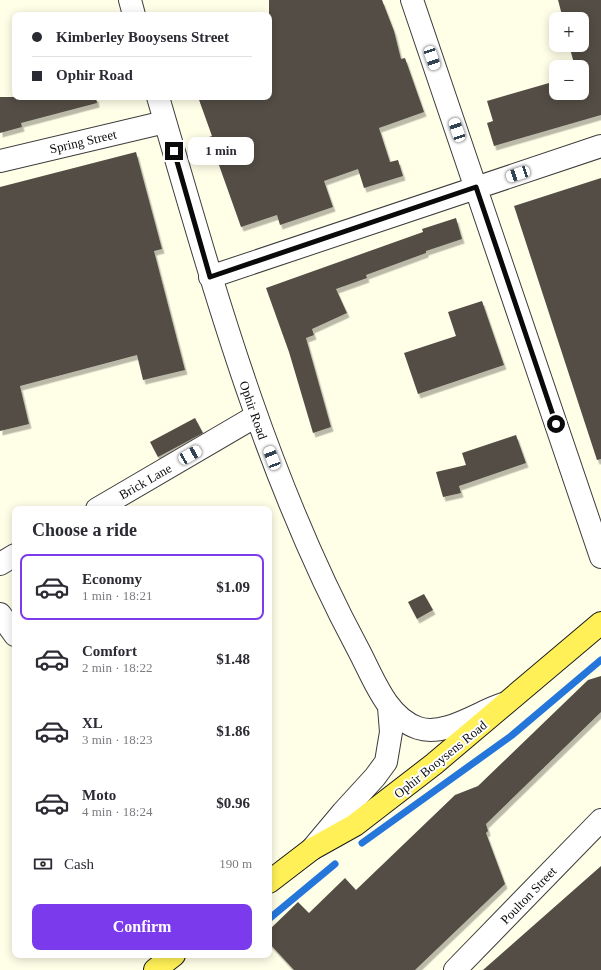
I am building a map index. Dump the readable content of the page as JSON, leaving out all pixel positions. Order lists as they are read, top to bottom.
{
  "streets": {
    "main road": ["Ophir Booysens Road"],
    "street": [
      "Spring Street",
      "Ophir Road",
      "Brick Lane",
      "Poulton Street"
    ]
  },
  "crossings": [
    ["Spring Street", "Ophir Road"],
    ["Ophir Road", "Brick Lane"]
  ],
  "page": {
    "map_buttons": ["+", "−"],
    "banner": ["Kimberley Booysens Street", "Ophir Road"],
    "bubble": "1 min",
    "heading": "Choose a ride",
    "list": [
      {
        "name": "Economy",
        "note": "1 min · 18:21",
        "value": "$1.09"
      },
      {
        "name": "Comfort",
        "note": "2 min · 18:22",
        "value": "$1.48"
      },
      {
        "name": "XL",
        "note": "3 min · 18:23",
        "value": "$1.86"
      },
      {
        "name": "Moto",
        "note": "4 min · 18:24",
        "value": "$0.96"
      }
    ],
    "pay": ["Cash", "190 m"],
    "buttons": "Confirm"
  }
}
